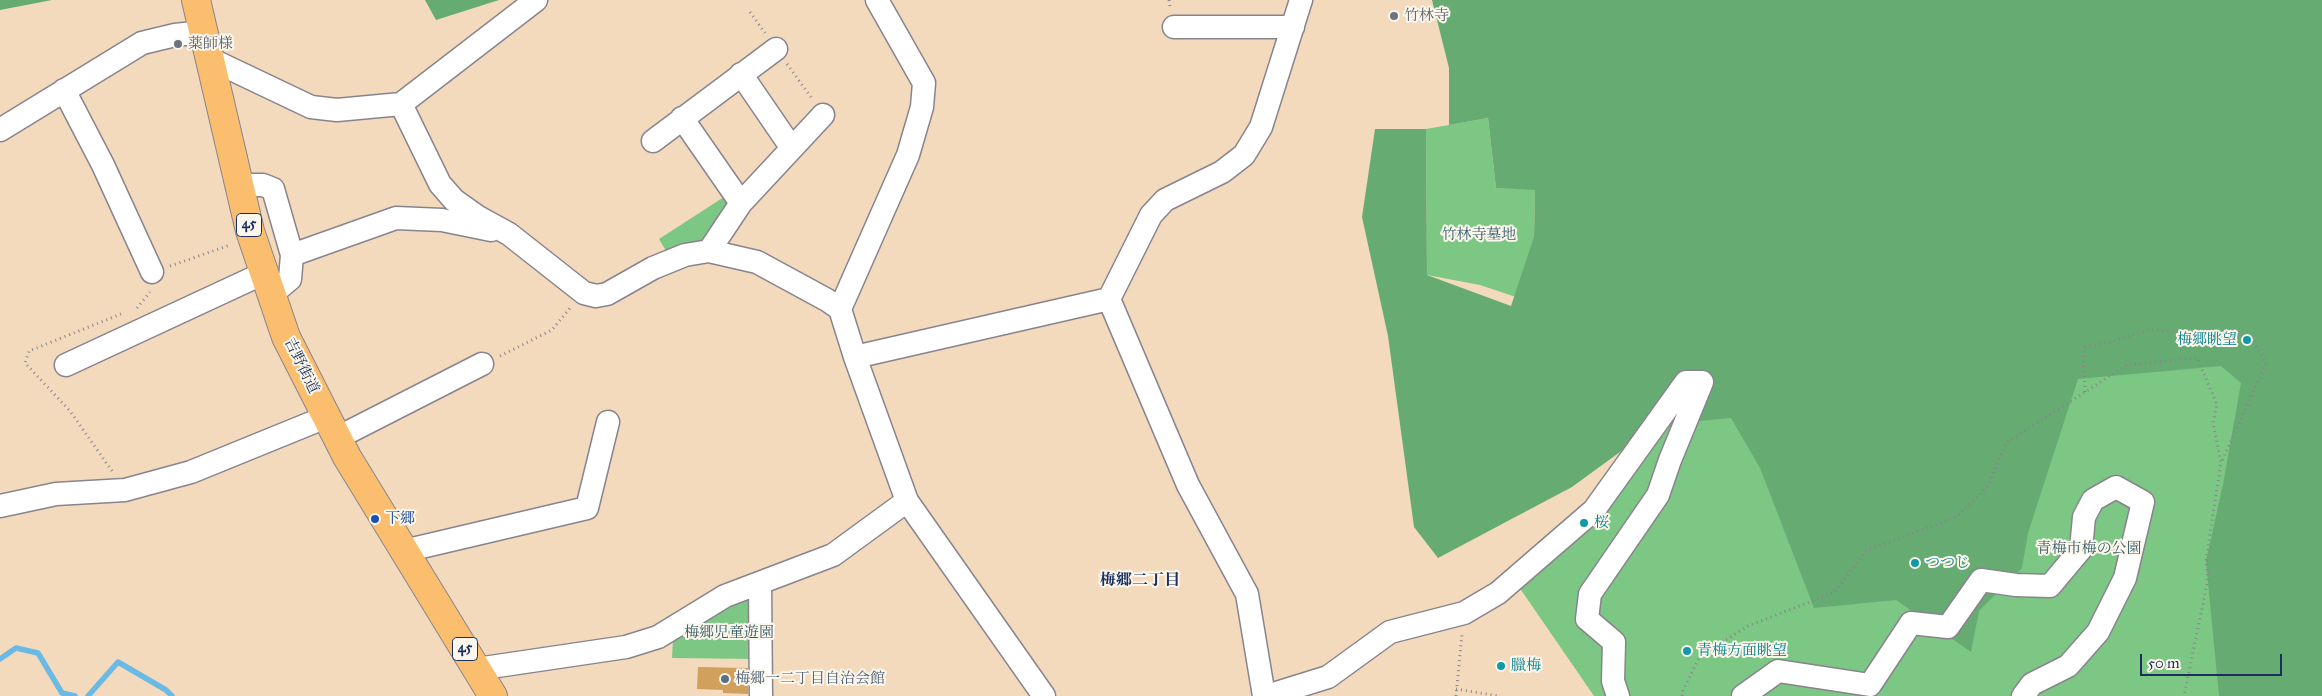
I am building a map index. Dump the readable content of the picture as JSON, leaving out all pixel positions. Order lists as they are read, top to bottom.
{
  "streets": {
    "main road": ["45", "吉野街道"]
  },
  "districts": ["梅郷二丁目"],
  "parks": ["竹林寺墓地", "青梅市梅の公園", "梅郷児童遊園"],
  "places": [
    "竹林寺",
    "薬師様",
    "梅郷眺望",
    "下郷",
    "桜",
    "つつじ",
    "青梅方面眺望",
    "臘梅",
    "梅郷一二丁目自治会館"
  ],
  "scale_bar": "50 m"
}
